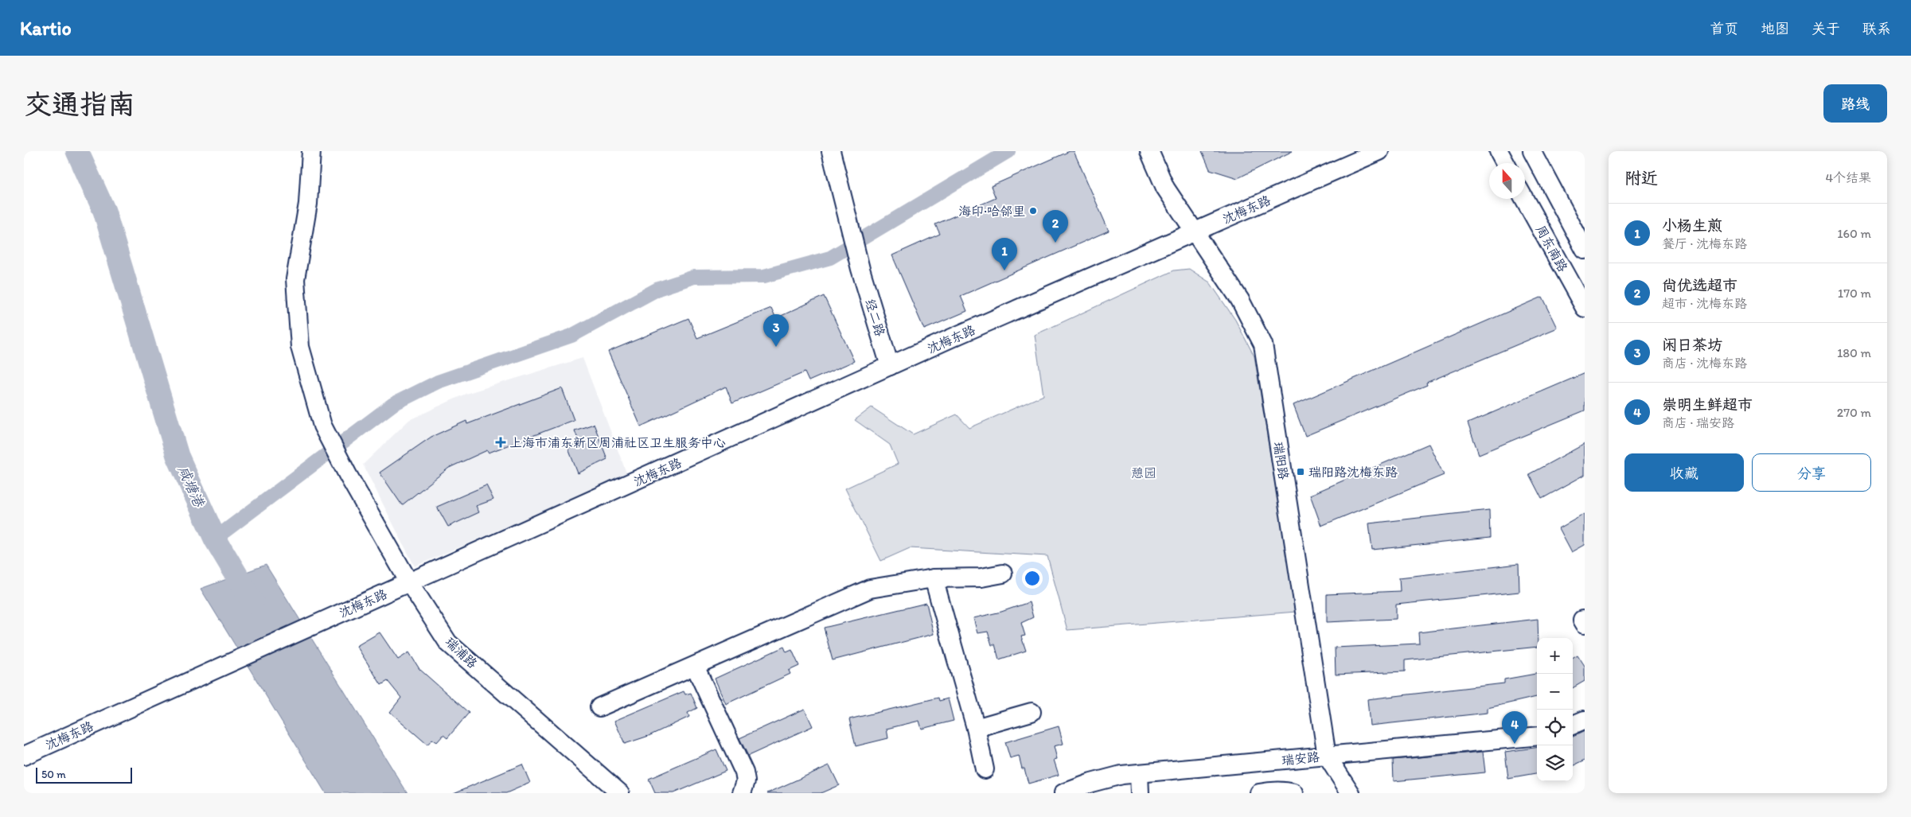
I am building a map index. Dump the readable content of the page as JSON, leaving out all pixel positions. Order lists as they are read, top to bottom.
{
  "streets": {
    "street": [
      "沈梅东路",
      "周东南路",
      "经二路",
      "瑞阳路",
      "瑞浦路",
      "瑞安路"
    ]
  },
  "crossings": [
    ["沈梅东路", "经二路"],
    ["沈梅东路", "瑞阳路"],
    ["沈梅东路", "瑞浦路"],
    ["瑞阳路", "瑞安路"]
  ],
  "water": ["咸塘港"],
  "parks": ["憩园"],
  "places": {
    "other": ["海印·哈邻里"],
    "health": ["上海市浦东新区周浦社区卫生服务中心"],
    "transit": ["瑞阳路沈梅东路"]
  },
  "scale_bar": "50 m",
  "north": "top",
  "page": {
    "header": "Kartio",
    "nav": [
      "首页",
      "地图",
      "关于",
      "联系"
    ],
    "buttons": [
      "路线",
      ["收藏", "分享"]
    ],
    "title": "交通指南",
    "heading": ["附近", "4个结果"],
    "list": [
      {
        "mark": "1",
        "name": "小杨生煎",
        "note": "餐厅 · 沈梅东路",
        "value": "160 m"
      },
      {
        "mark": "2",
        "name": "尚优选超市",
        "note": "超市 · 沈梅东路",
        "value": "170 m"
      },
      {
        "mark": "3",
        "name": "闲日茶坊",
        "note": "商店 · 沈梅东路",
        "value": "180 m"
      },
      {
        "mark": "4",
        "name": "崇明生鲜超市",
        "note": "商店 · 瑞安路",
        "value": "270 m"
      }
    ],
    "pins": [
      "2",
      "1",
      "3",
      "4"
    ],
    "map_buttons": ["+", "−"],
    "scale": "50 m"
  }
}
